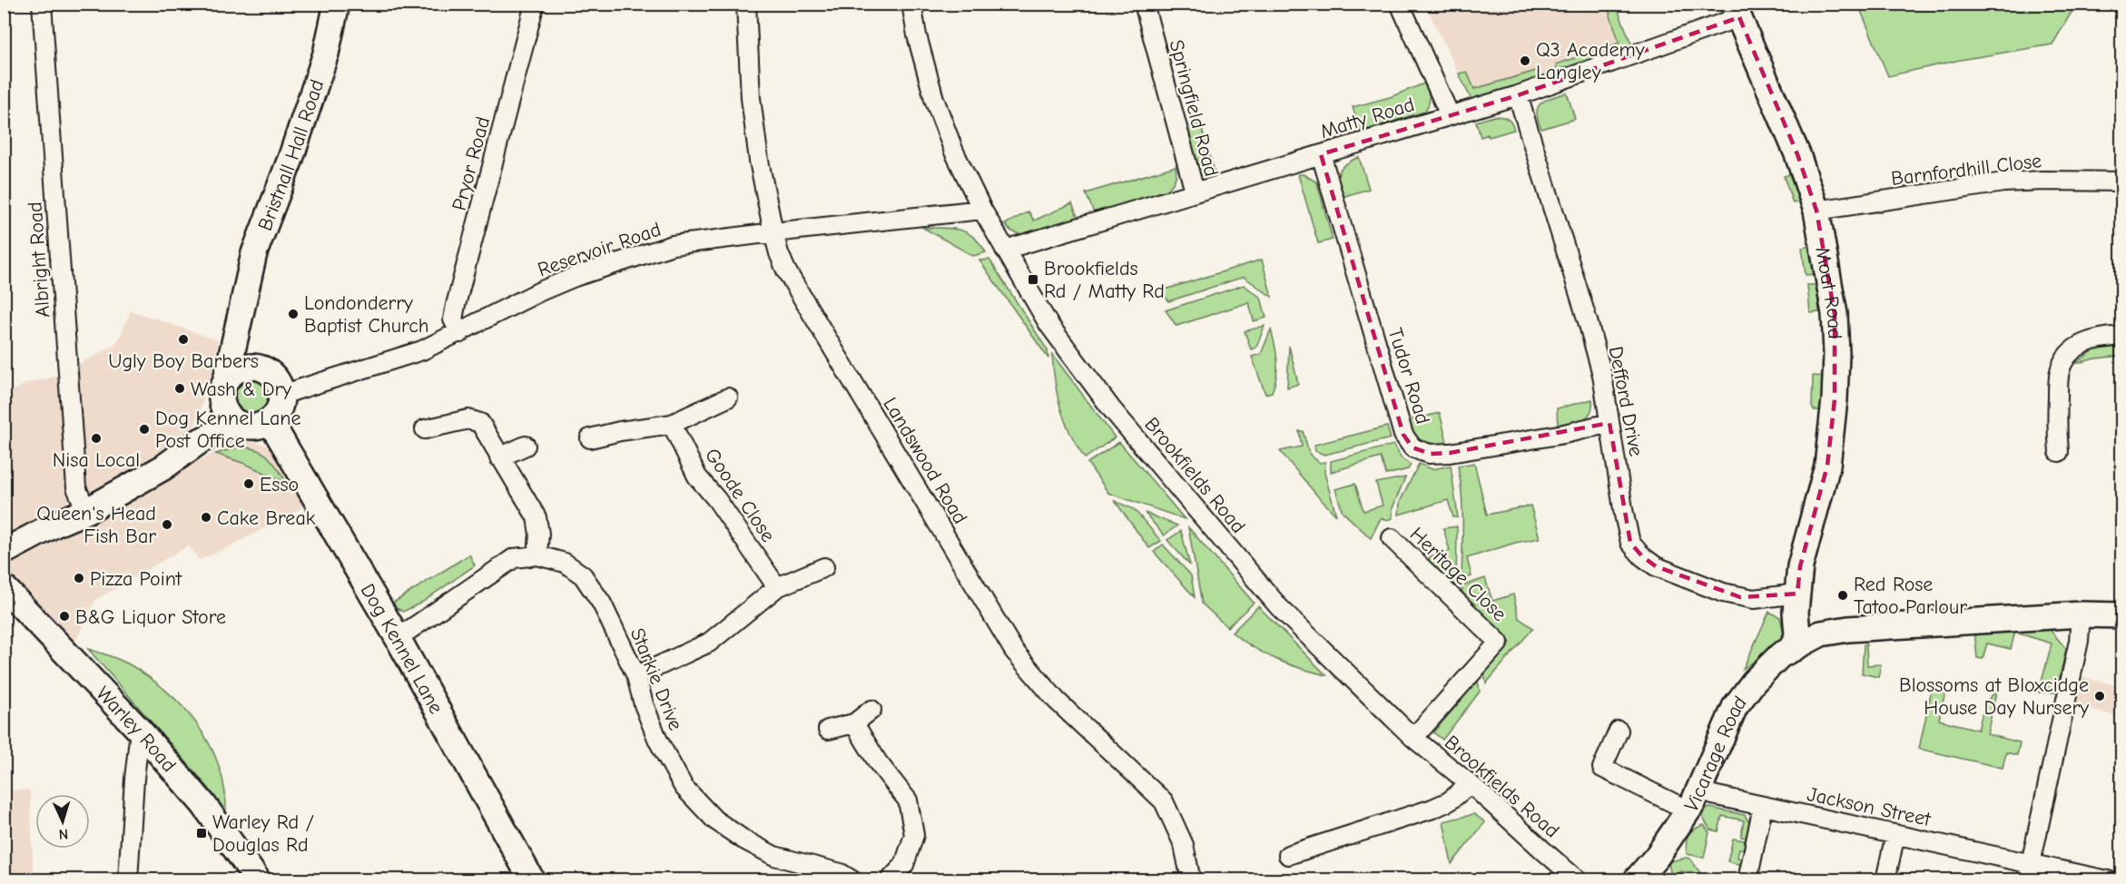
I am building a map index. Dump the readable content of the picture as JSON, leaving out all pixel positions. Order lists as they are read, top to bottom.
{
  "streets": {
    "main road": [
      "Bristnall Hall Road",
      "Moat Road",
      "Dog Kennel Lane",
      "Warley Road",
      "Vicarage Road"
    ],
    "street": [
      "Springfield Road",
      "Matty Road",
      "Pryor Road",
      "Barnfordhill Close",
      "Reservoir Road",
      "Albright Road",
      "Tudor Road",
      "Defford Drive",
      "Landswood Road",
      "Brookfields Road",
      "Goode Close",
      "Heritage Close",
      "Starkie Drive",
      "Jackson Street"
    ]
  },
  "crossings": [
    ["Springfield Road", "Matty Road"],
    ["Matty Road", "Moat Road"],
    ["Matty Road", "Tudor Road"],
    ["Matty Road", "Defford Drive"],
    ["Matty Road", "Brookfields Road"],
    ["Bristnall Hall Road", "Reservoir Road"],
    ["Bristnall Hall Road", "Dog Kennel Lane"],
    ["Pryor Road", "Reservoir Road"],
    ["Barnfordhill Close", "Moat Road"],
    ["Reservoir Road", "Landswood Road"],
    ["Reservoir Road", "Brookfields Road"],
    ["Reservoir Road", "Dog Kennel Lane"],
    ["Moat Road", "Defford Drive"],
    ["Moat Road", "Vicarage Road"],
    ["Tudor Road", "Defford Drive"],
    ["Brookfields Road", "Heritage Close"],
    ["Dog Kennel Lane", "Starkie Drive"],
    ["Vicarage Road", "Jackson Street"]
  ],
  "places": {
    "other": [
      "Q3 Academy Langley",
      "Londonderry Baptist Church",
      "Ugly Boy Barbers",
      "Wash & Dry",
      "Dog Kennel Lane Post Office",
      "Nisa Local",
      "Esso",
      "Cake Break",
      "Queen's Head Fish Bar",
      "Pizza Point",
      "Red Rose Tatoo Parlour",
      "B&G Liquor Store",
      "Blossoms at Bloxcidge House Day Nursery"
    ],
    "transit": ["Brookfields Rd / Matty Rd", "Warley Rd / Douglas Rd"]
  },
  "north": "bottom"
}
